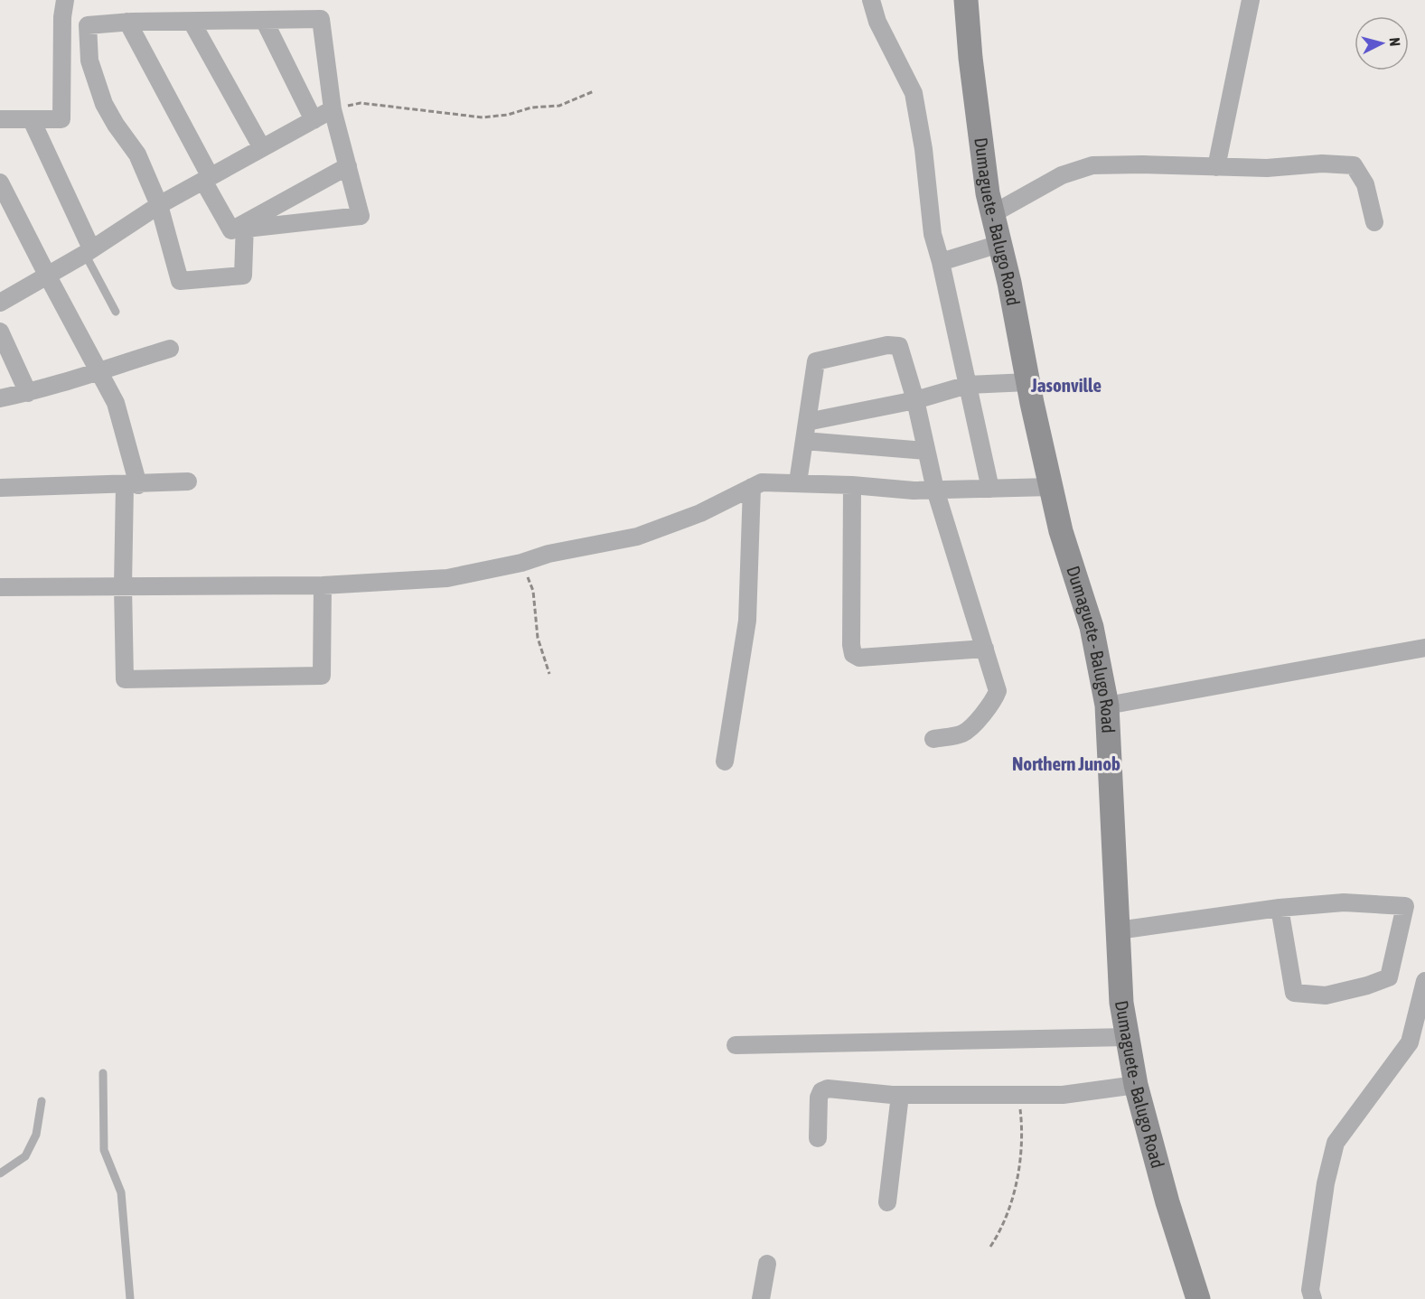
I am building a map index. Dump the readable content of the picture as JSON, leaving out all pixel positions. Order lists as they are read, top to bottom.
{
  "streets": {
    "street": ["Dumaguete - Balugo Road"]
  },
  "districts": ["Jasonville", "Northern Junob"],
  "north": "right"
}
